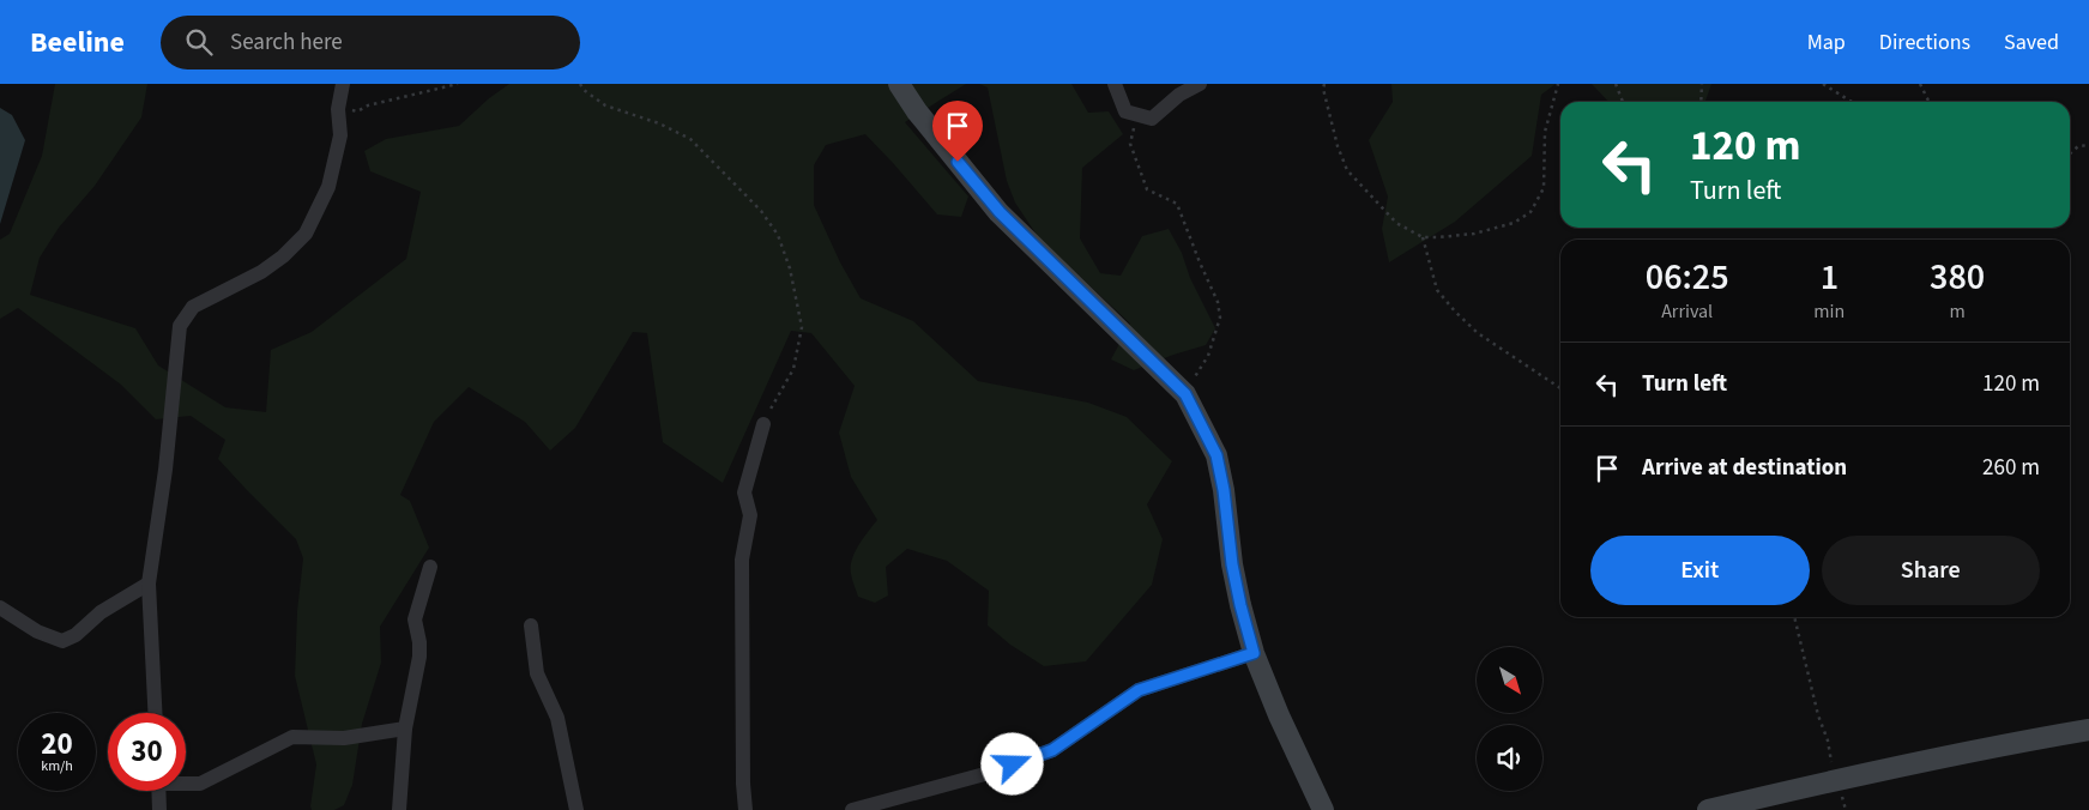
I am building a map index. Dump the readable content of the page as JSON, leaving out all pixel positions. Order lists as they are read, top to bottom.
{
  "north": "bottom right",
  "page": {
    "header": "Beeline",
    "search": "Search here",
    "nav": ["Map", "Directions", "Saved"],
    "turn": ["120 m", "Turn left"],
    "eta": [
      "06:25",
      "Arrival",
      "1",
      "min",
      "380",
      "m"
    ],
    "list": [
      {
        "name": "Turn left",
        "value": "120 m"
      },
      {
        "name": "Arrive at destination",
        "value": "260 m"
      }
    ],
    "buttons": ["Exit", "Share"],
    "speed": "20 km/h",
    "limit": "30"
  }
}
